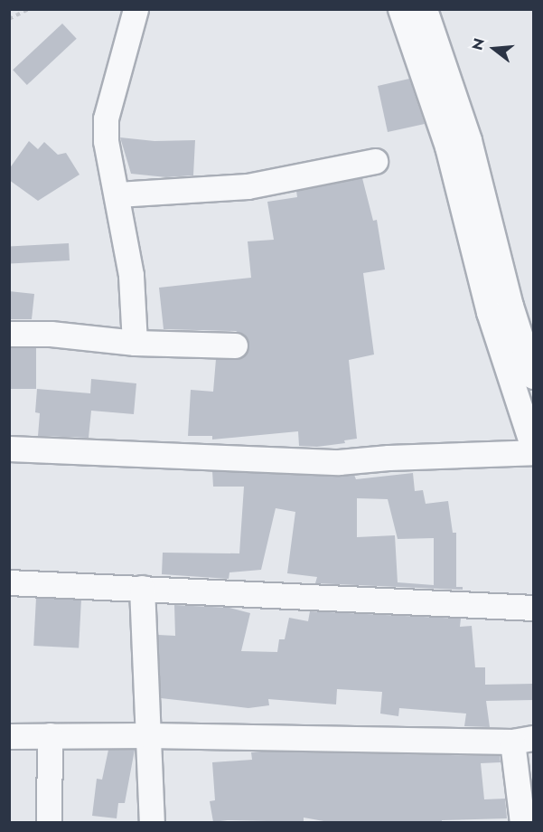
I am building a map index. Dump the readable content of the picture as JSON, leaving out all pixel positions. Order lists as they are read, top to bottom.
{
  "north": "left"
}
